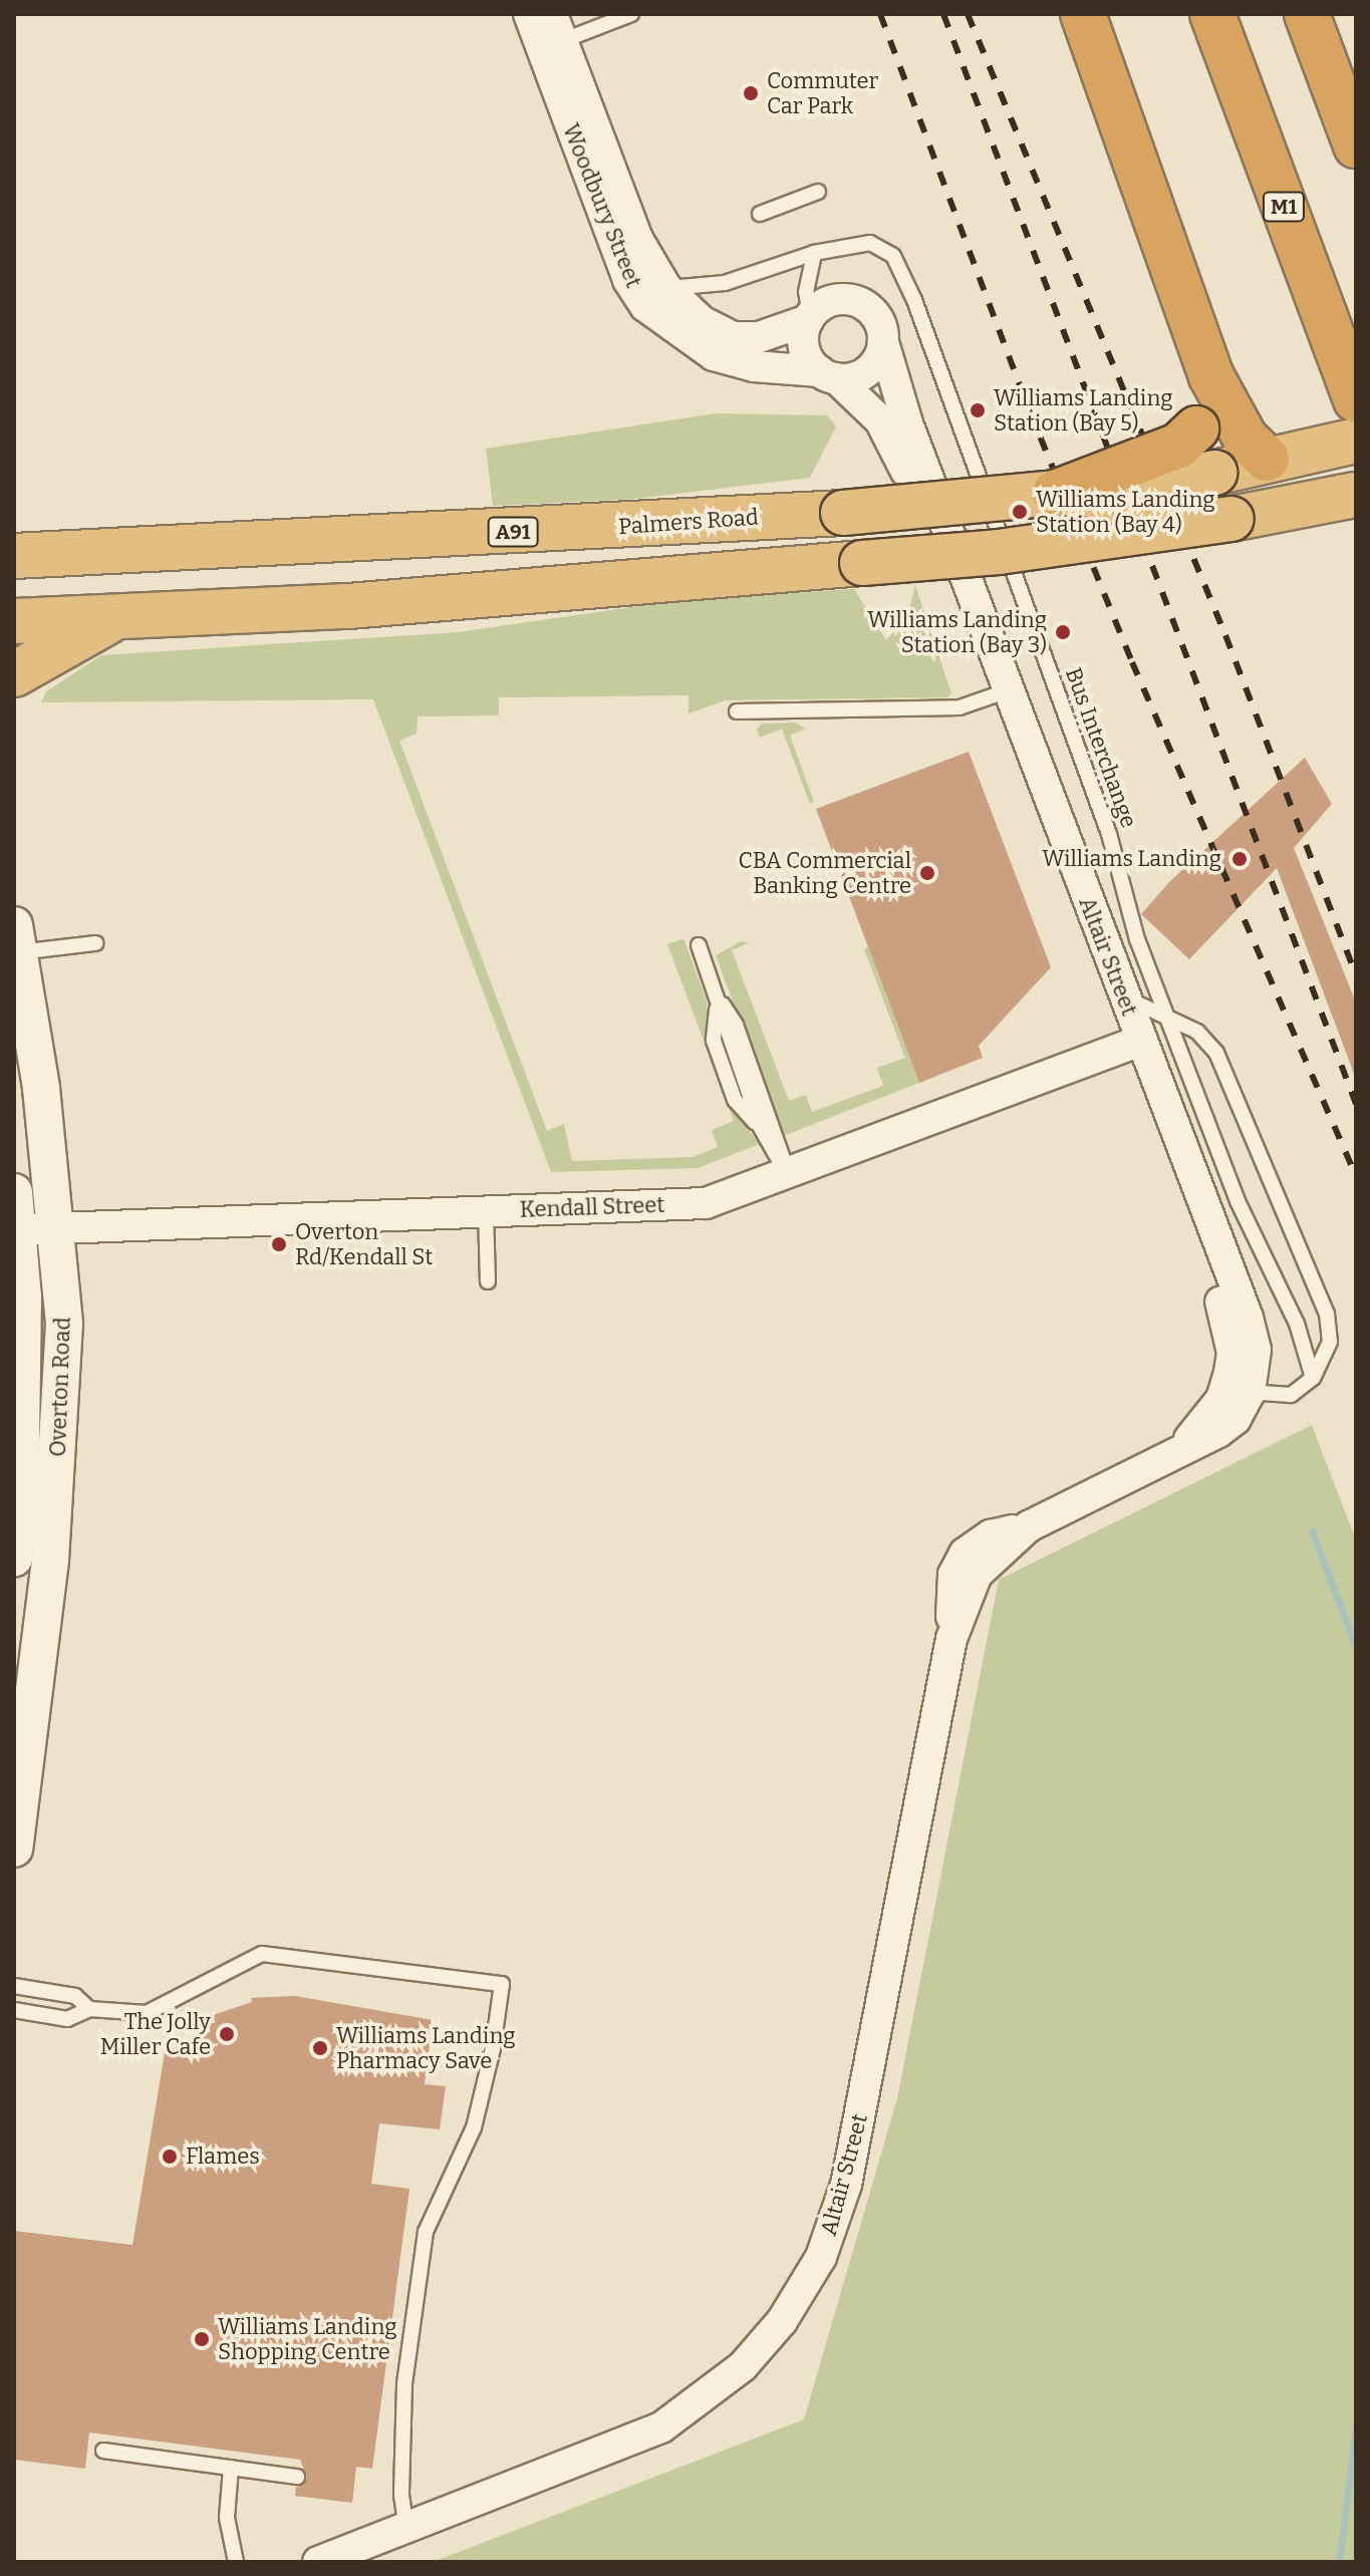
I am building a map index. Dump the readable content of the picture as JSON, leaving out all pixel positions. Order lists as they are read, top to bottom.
{
  "streets": {
    "highway": ["M1", "Palmers Road", "A91"],
    "street": [
      "Woodbury Street",
      "Altair Street",
      "Kendall Street",
      "Overton Road"
    ],
    "lane": ["Bus Interchange"]
  },
  "crossings": [
    ["Woodbury Street", "Bus Interchange"],
    ["Woodbury Street", "Altair Street"],
    ["Altair Street", "Kendall Street"],
    ["Kendall Street", "Overton Road"]
  ],
  "places": [
    "Commuter Car Park",
    "Williams Landing Station (Bay 5)",
    "Williams Landing Station (Bay 4)",
    "Williams Landing Station (Bay 3)",
    "Williams Landing",
    "CBA Commercial Banking Centre",
    "Overton Rd/Kendall St",
    "The Jolly Miller Cafe",
    "Williams Landing Pharmacy Save",
    "Flames",
    "Williams Landing Shopping Centre"
  ]
}
